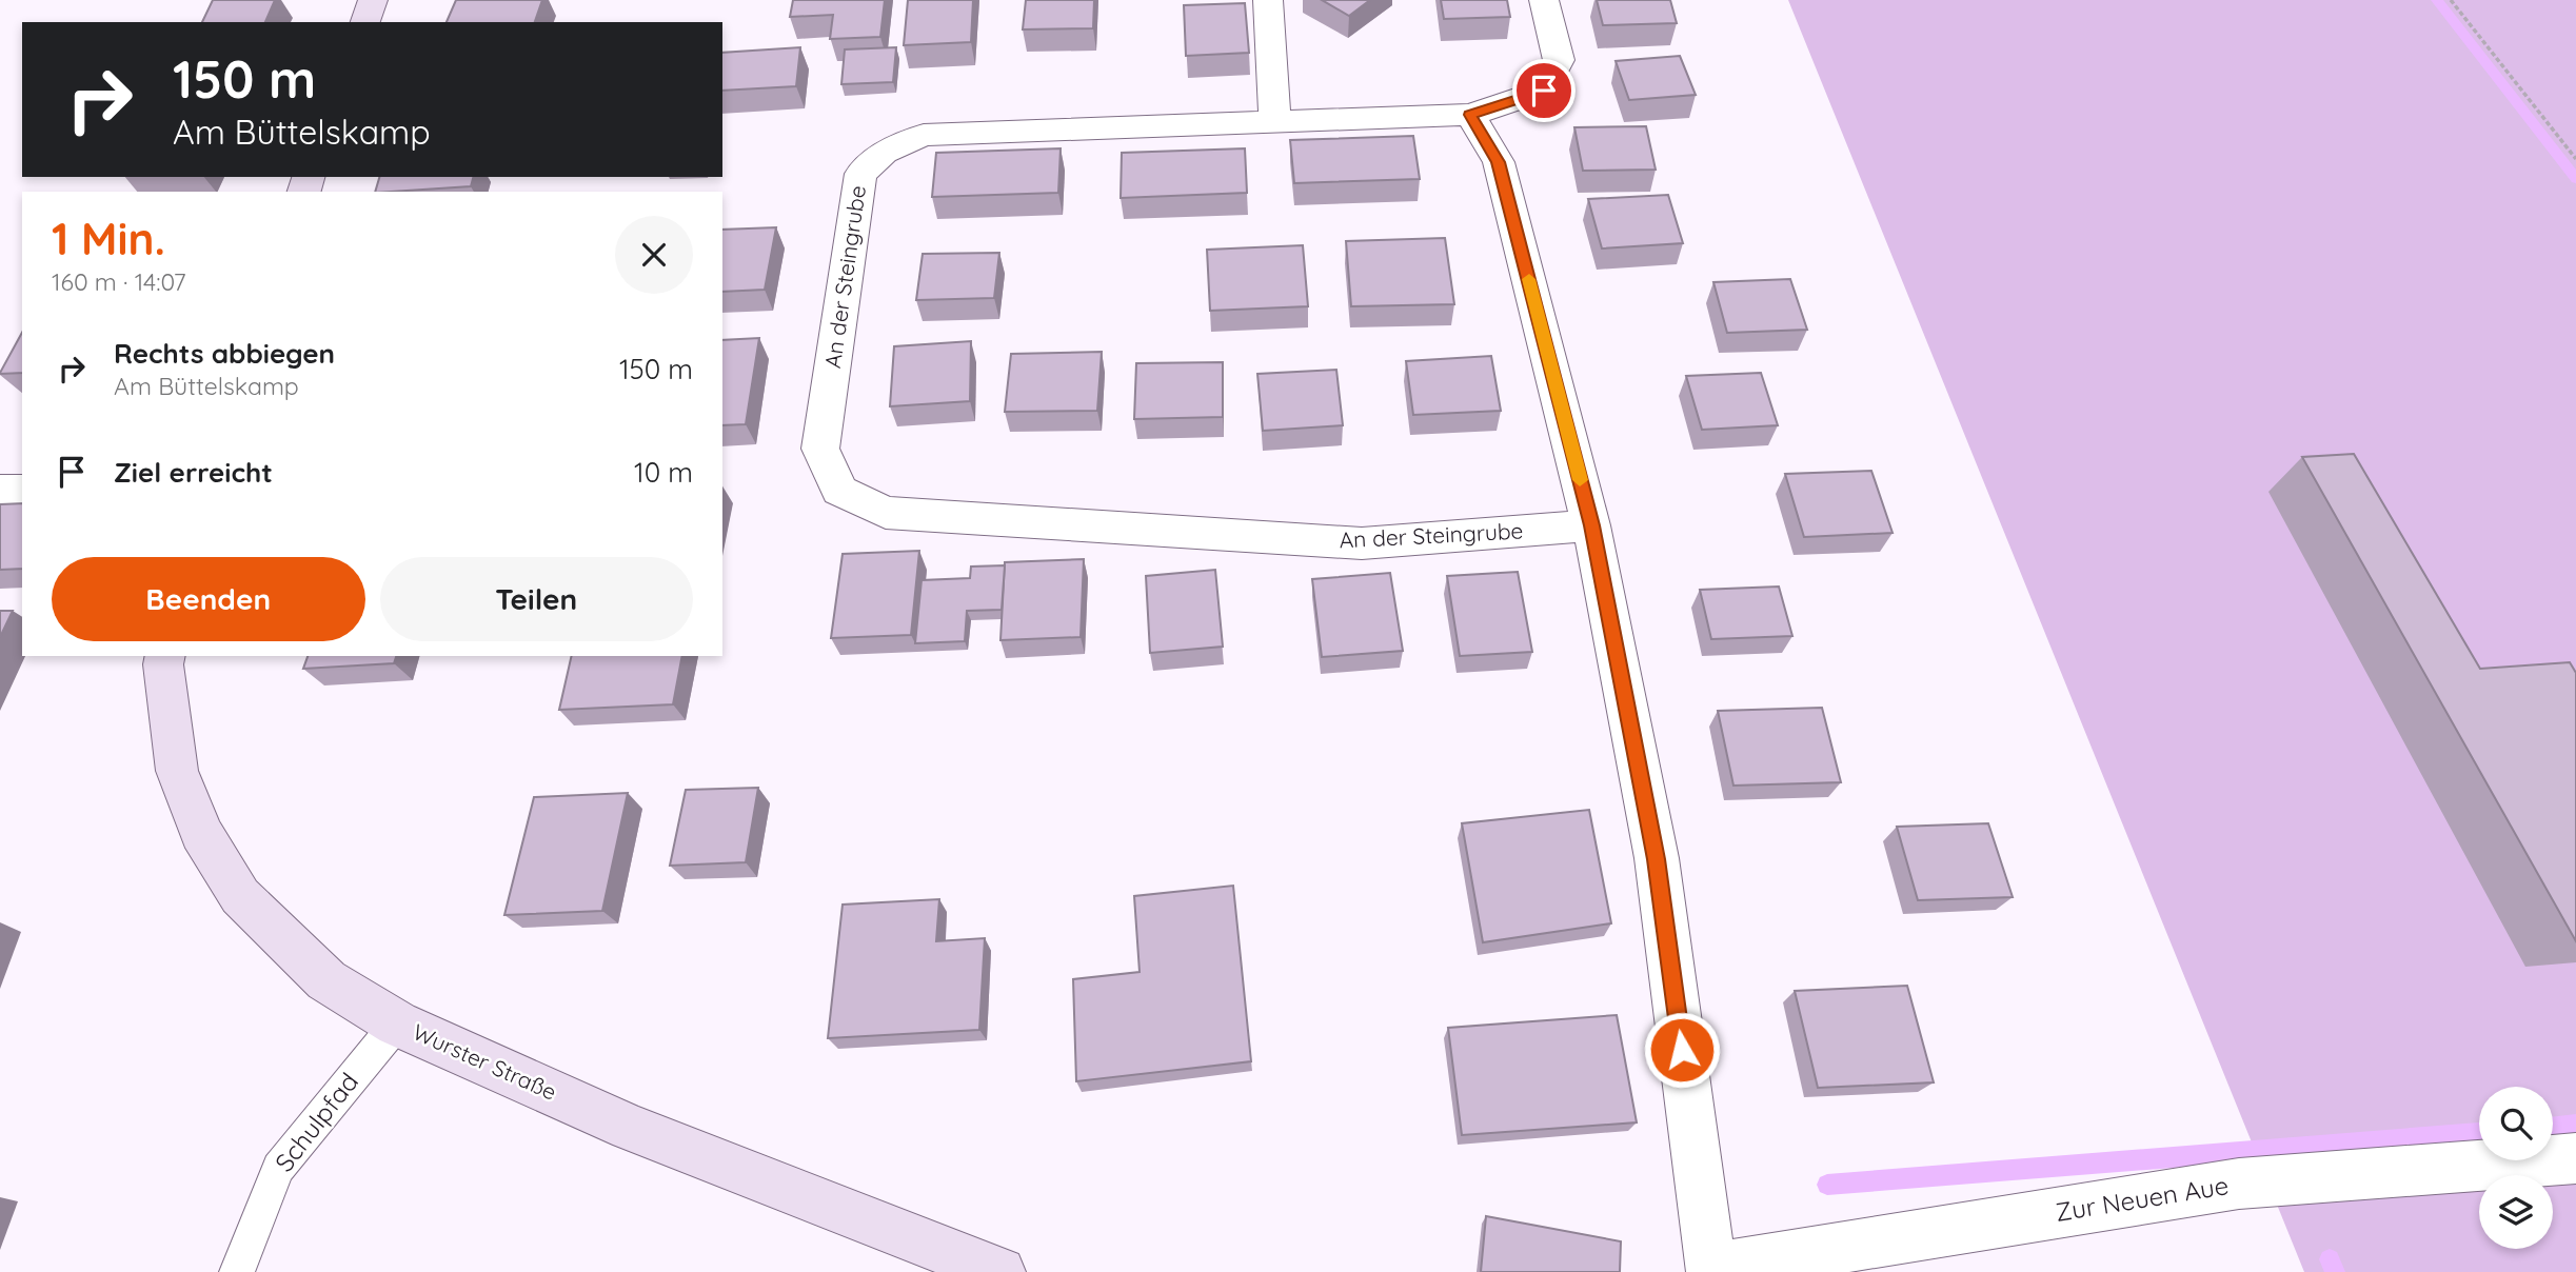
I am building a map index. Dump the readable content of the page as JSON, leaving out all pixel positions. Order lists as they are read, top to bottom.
{
  "streets": {
    "main road": ["Wurster Straße"],
    "street": ["An der Steingrube", "Zur Neuen Aue"],
    "lane": ["Schulpfad"]
  },
  "crossings": [
    ["Wurster Straße", "Schulpfad"]
  ],
  "page": {
    "turn": ["150 m", "Am Büttelskamp"],
    "heading": ["1 Min.", "160 m · 14:07"],
    "list": [
      {
        "name": "Rechts abbiegen",
        "note": "Am Büttelskamp",
        "value": "150 m"
      },
      {
        "name": "Ziel erreicht",
        "value": "10 m"
      }
    ],
    "buttons": ["Beenden", "Teilen"]
  }
}
